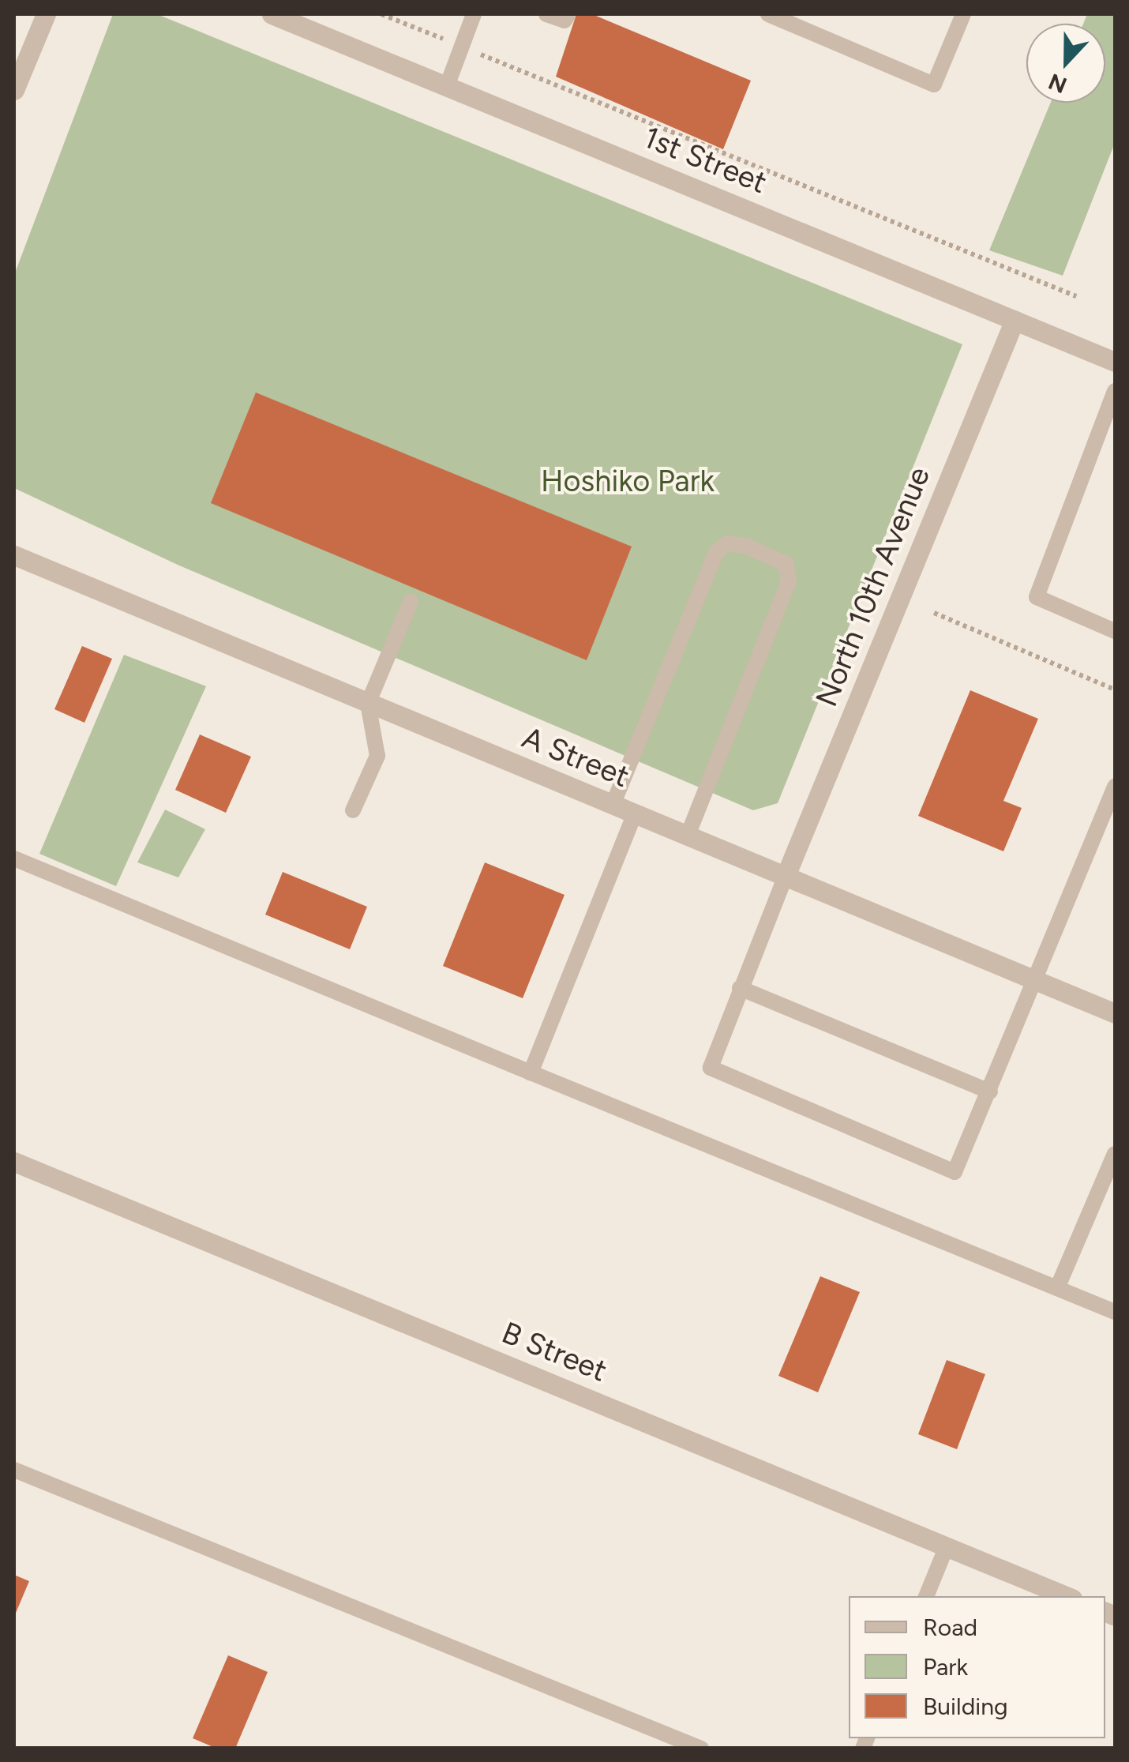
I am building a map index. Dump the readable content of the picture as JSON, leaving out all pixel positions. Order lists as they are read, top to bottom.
{
  "streets": {
    "street": [
      "1st Street",
      "North 10th Avenue",
      "A Street",
      "B Street"
    ]
  },
  "crossings": [
    ["1st Street", "North 10th Avenue"],
    ["North 10th Avenue", "A Street"]
  ],
  "parks": ["Hoshiko Park"],
  "legend": ["Road", "Park", "Building"],
  "north": "bottom"
}
